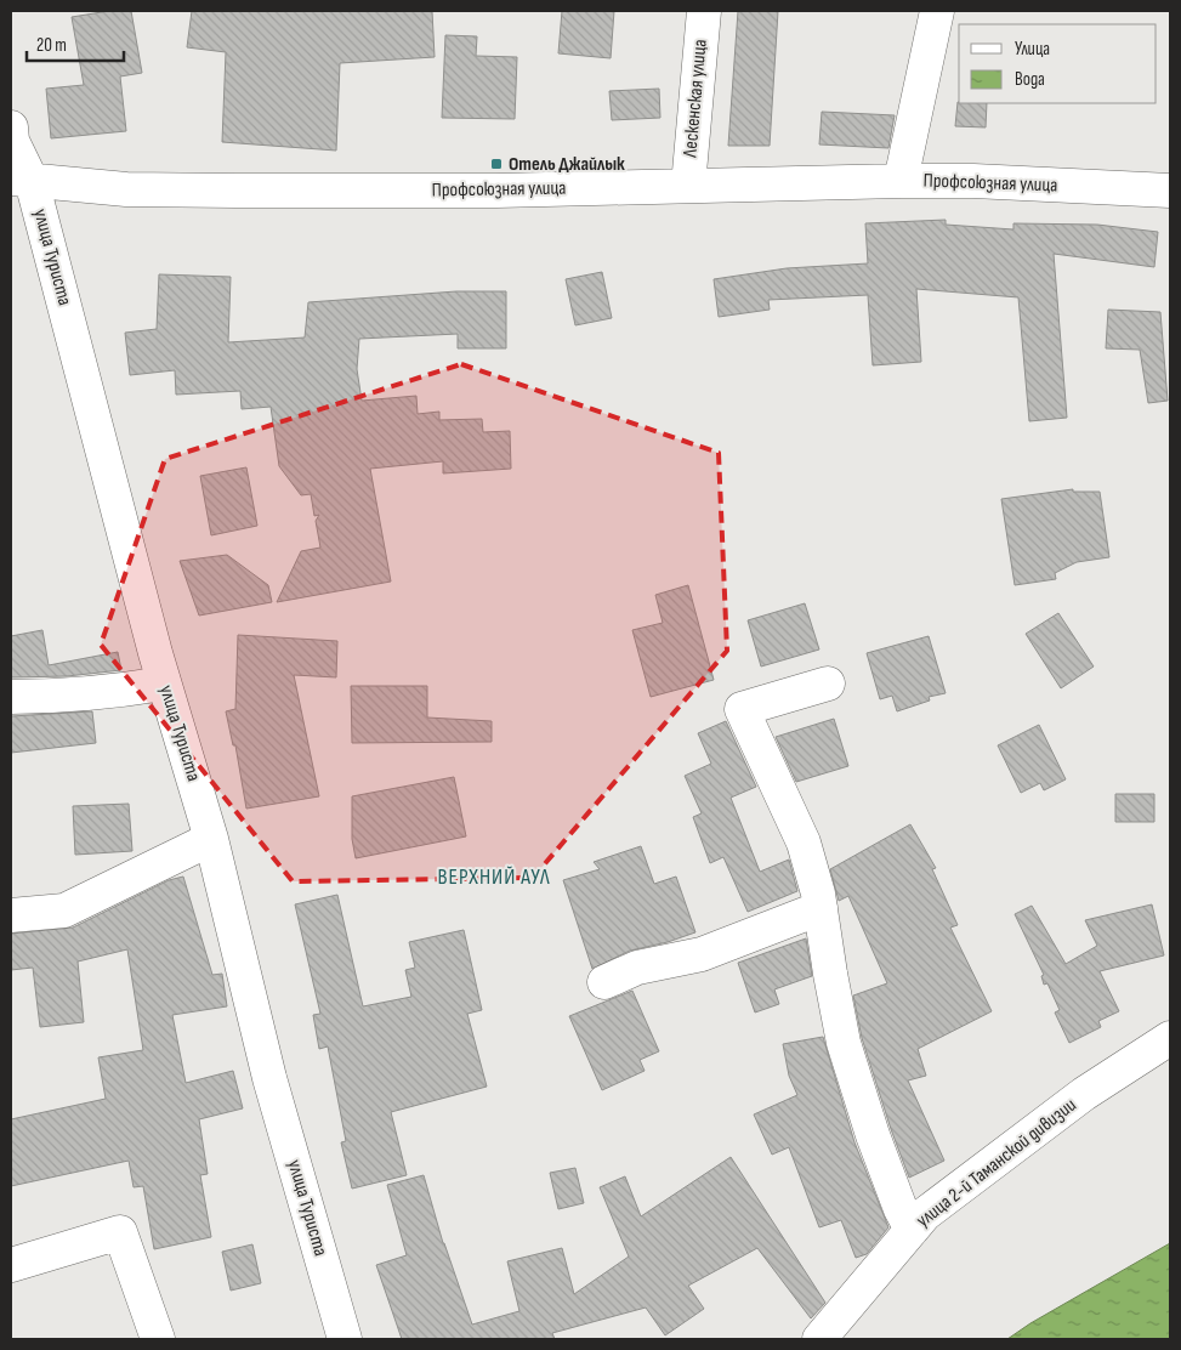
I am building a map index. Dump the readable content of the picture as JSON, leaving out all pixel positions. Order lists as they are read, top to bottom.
{
  "streets": {
    "street": [
      "Лескенская улица",
      "Профсоюзная улица",
      "улица Туриста",
      "улица 2-й Таманской дивизии"
    ]
  },
  "crossings": [
    ["Лескенская улица", "Профсоюзная улица"],
    ["Профсоюзная улица", "улица Туриста"]
  ],
  "districts": ["ВЕРХНИЙ АУЛ"],
  "places": {
    "transit": ["Отель Джайлык"]
  },
  "legend": ["Улица", "Вода"],
  "scale_bar": "20 m"
}
